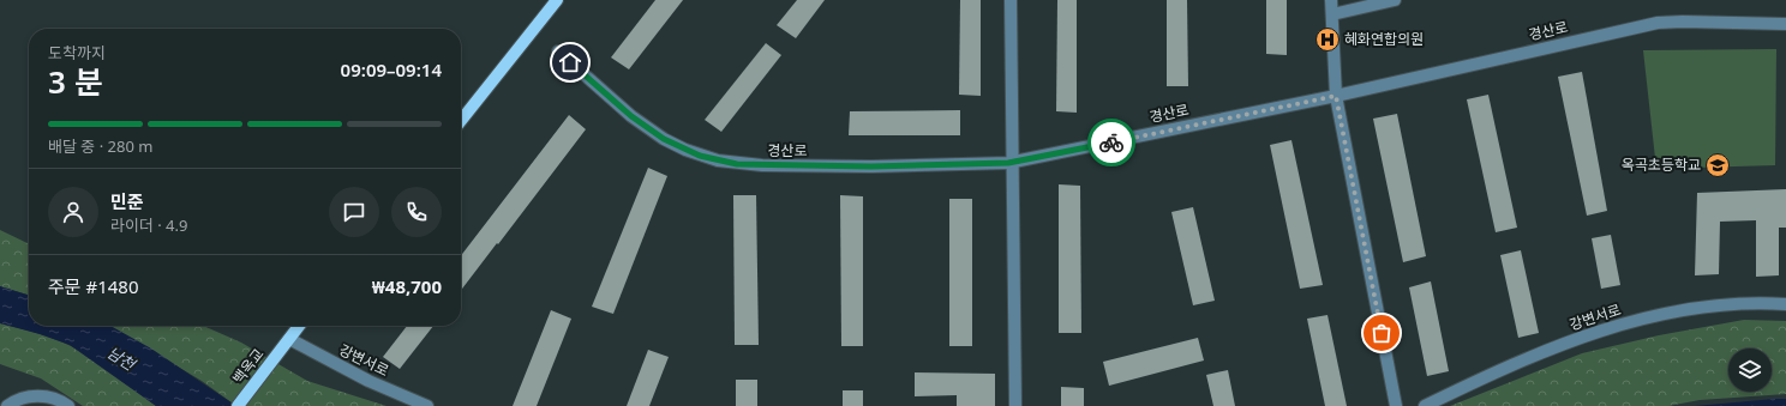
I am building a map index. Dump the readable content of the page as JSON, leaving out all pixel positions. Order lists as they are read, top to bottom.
{
  "streets": {
    "main road": ["백옥교"],
    "street": ["경산로", "강변서로"]
  },
  "crossings": [
    ["강변서로", "백옥교"]
  ],
  "water": ["남천"],
  "places": {
    "hospital": ["혜화연합의원"],
    "school or university": ["옥곡초등학교"]
  },
  "page": {
    "heading": ["3 분", "도착까지", "09:09–09:14"],
    "panel": [
      "민준",
      "라이더 · 4.9",
      "주문 #1480",
      "₩48,700"
    ],
    "bar": "배달 중 · 280 m"
  }
}
